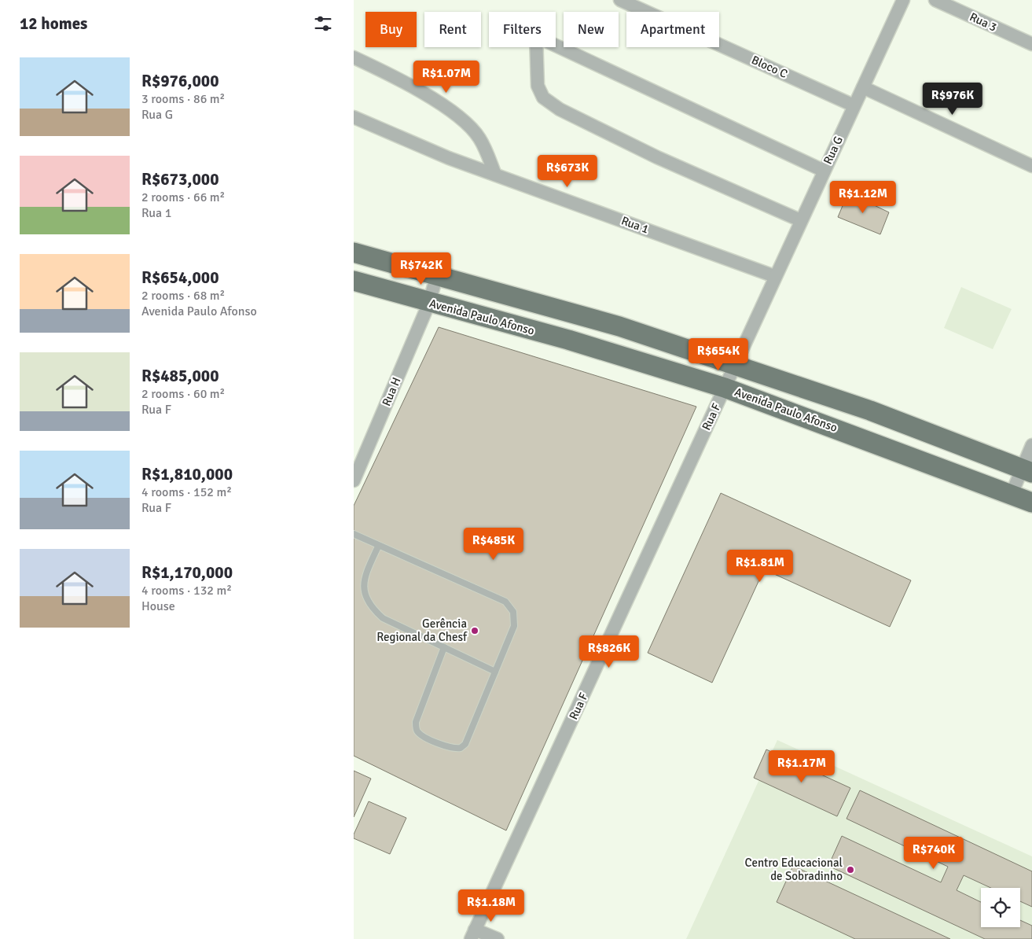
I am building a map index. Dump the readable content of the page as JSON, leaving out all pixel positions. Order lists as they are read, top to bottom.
{
  "streets": {
    "main road": ["Avenida Paulo Afonso"],
    "street": [
      "Rua 3",
      "Bloco C",
      "Rua G",
      "Rua 1",
      "Rua H",
      "Rua F"
    ]
  },
  "crossings": [
    ["Bloco C", "Rua G"],
    ["Rua G", "Rua 1"],
    ["Rua G", "Avenida Paulo Afonso"],
    ["Rua G", "Rua F"],
    ["Avenida Paulo Afonso", "Rua H"],
    ["Avenida Paulo Afonso", "Rua F"]
  ],
  "places": ["Gerência Regional da Chesf", "Centro Educacional de Sobradinho"],
  "page": {
    "heading": "12 homes",
    "chip": [
      "Buy",
      "Rent",
      "Filters",
      "New",
      "Apartment"
    ],
    "list": [
      {
        "name": "R$976,000",
        "note": "3 rooms · 86 m² · Rua G"
      },
      {
        "name": "R$673,000",
        "note": "2 rooms · 66 m² · Rua 1"
      },
      {
        "name": "R$654,000",
        "note": "2 rooms · 68 m² · Avenida Paulo Afonso"
      },
      {
        "name": "R$485,000",
        "note": "2 rooms · 60 m² · Rua F"
      },
      {
        "name": "R$1,810,000",
        "note": "4 rooms · 152 m² · Rua F"
      },
      {
        "name": "R$1,170,000",
        "note": "4 rooms · 132 m² · House"
      }
    ],
    "price": [
      "R$1.07M",
      "R$976K",
      "R$673K",
      "R$1.12M",
      "R$742K",
      "R$654K",
      "R$485K",
      "R$1.81M",
      "R$826K",
      "R$1.17M",
      "R$740K",
      "R$1.18M"
    ]
  }
}
